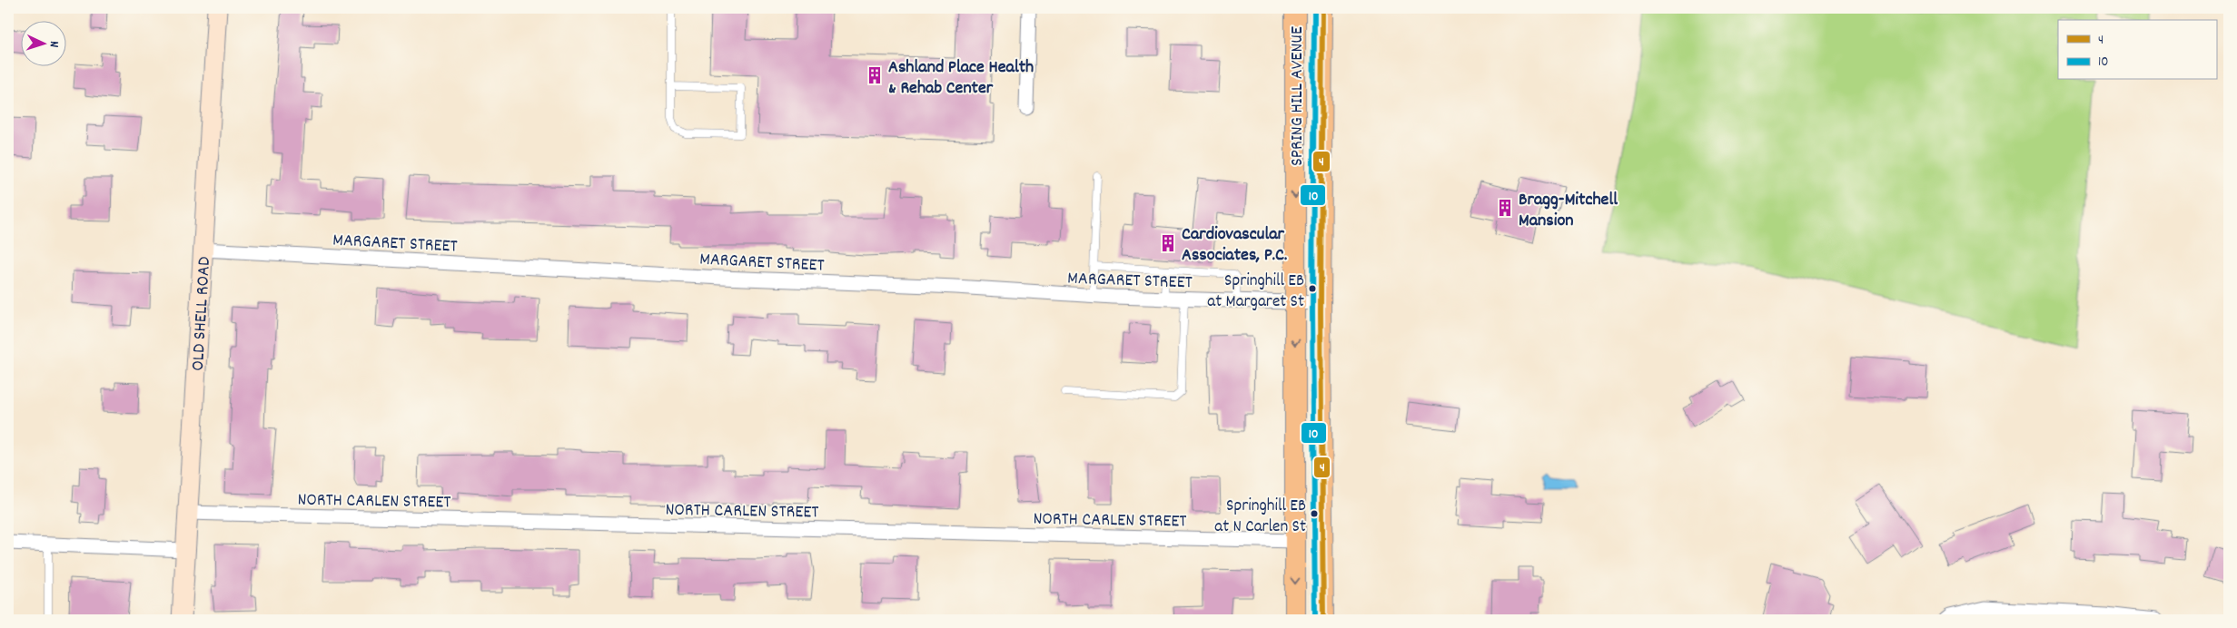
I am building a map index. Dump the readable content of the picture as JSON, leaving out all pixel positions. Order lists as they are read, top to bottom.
{
  "streets": {
    "main road": ["SPRING HILL AVENUE"],
    "street": ["MARGARET STREET", "OLD SHELL ROAD", "NORTH CARLEN STREET"]
  },
  "crossings": [
    ["SPRING HILL AVENUE", "MARGARET STREET"],
    ["SPRING HILL AVENUE", "NORTH CARLEN STREET"],
    ["MARGARET STREET", "OLD SHELL ROAD"],
    ["OLD SHELL ROAD", "NORTH CARLEN STREET"]
  ],
  "places": {
    "building": ["Ashland Place Health & Rehab Center", "Bragg-Mitchell Mansion", "Cardiovascular Associates, P.C."],
    "other": ["Springhill EB at Margaret St", "Springhill EB at N Carlen St"]
  },
  "lines": ["transit line 4", "transit line 10"],
  "legend": ["4", "10"],
  "north": "right"
}
